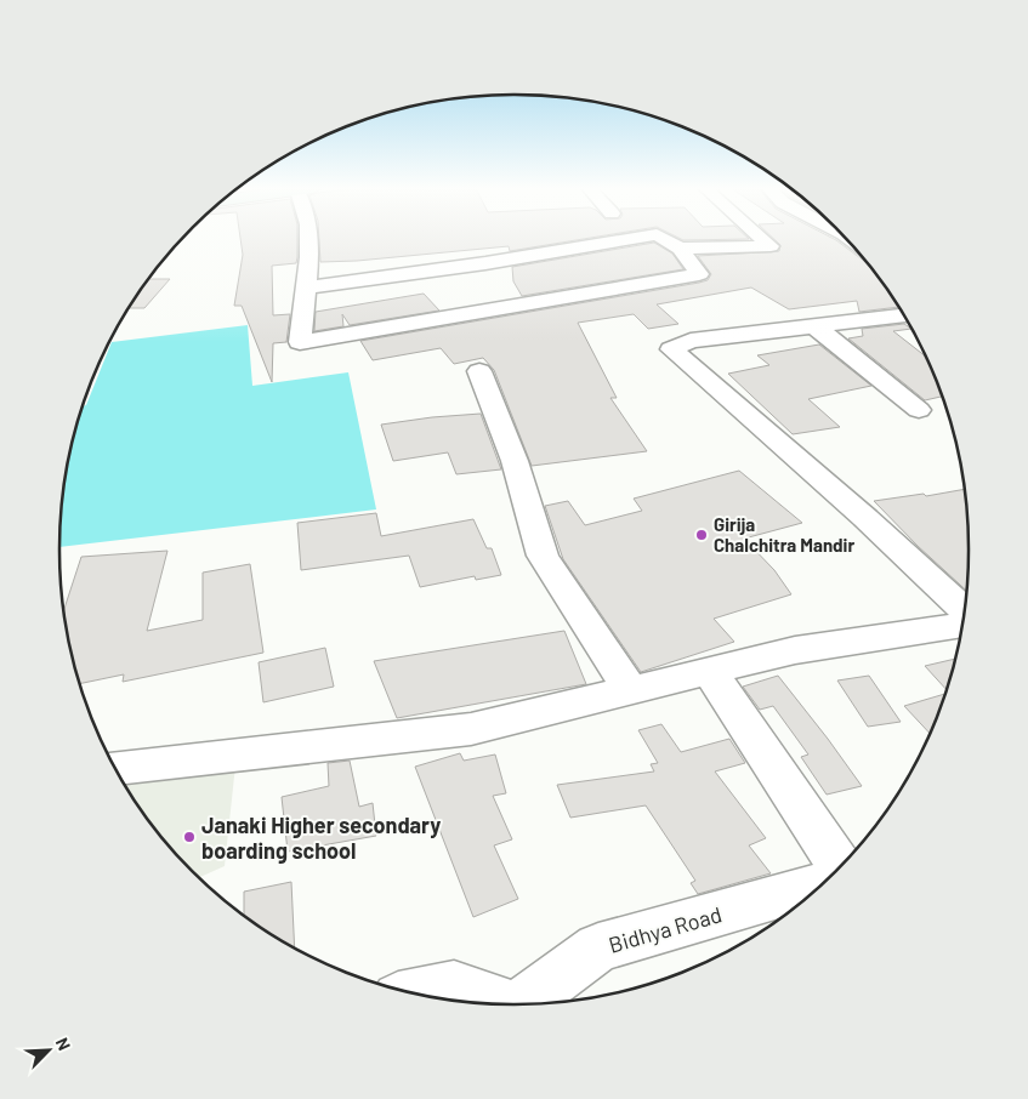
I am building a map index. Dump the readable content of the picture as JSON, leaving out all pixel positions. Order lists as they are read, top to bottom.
{
  "streets": {
    "street": ["Bidhya Road"]
  },
  "places": ["Girija Chalchitra Mandir", "Janaki Higher secondary boarding school"],
  "north": "top right"
}
